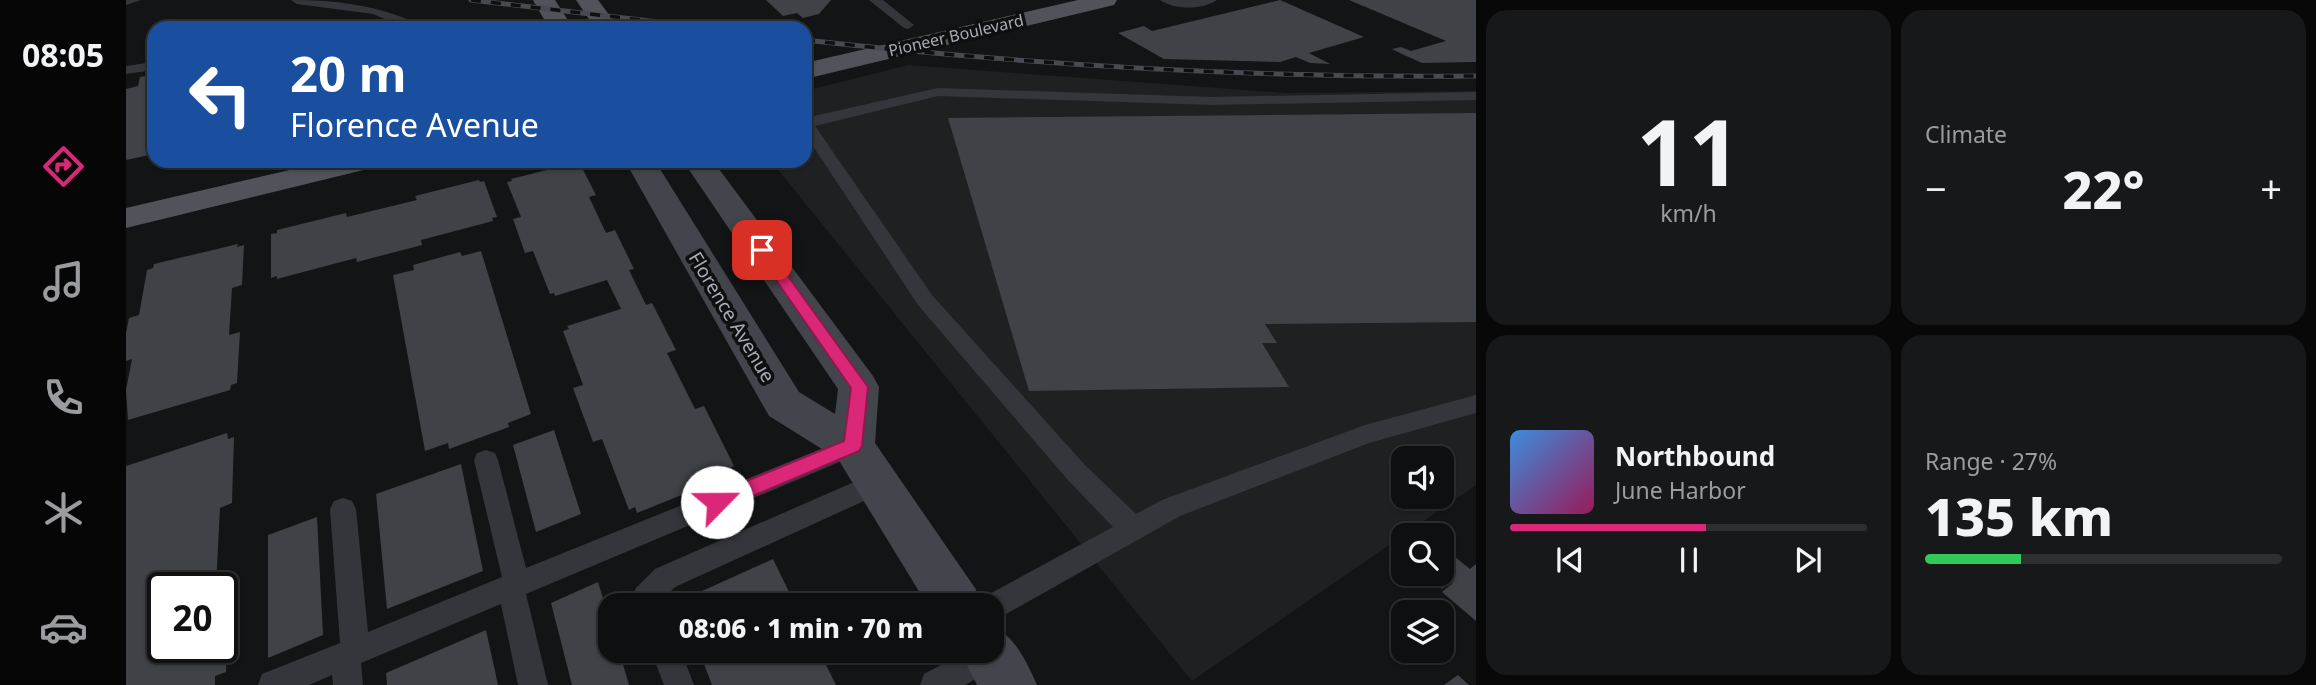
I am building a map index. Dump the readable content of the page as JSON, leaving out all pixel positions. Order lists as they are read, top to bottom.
{
  "streets": {
    "main road": ["Pioneer Boulevard", "Florence Avenue"]
  },
  "page": {
    "tabs": "08:05",
    "tile": [
      ["11", "km/h"],
      "Climate",
      ["Range · 27%", "135 km"]
    ],
    "turn": ["20 m", "Florence Avenue"],
    "heat": ["−", "22°", "+"],
    "song": ["Northbound", "June Harbor"],
    "limit": "20",
    "trip": "08:06 · 1 min · 70 m"
  }
}
